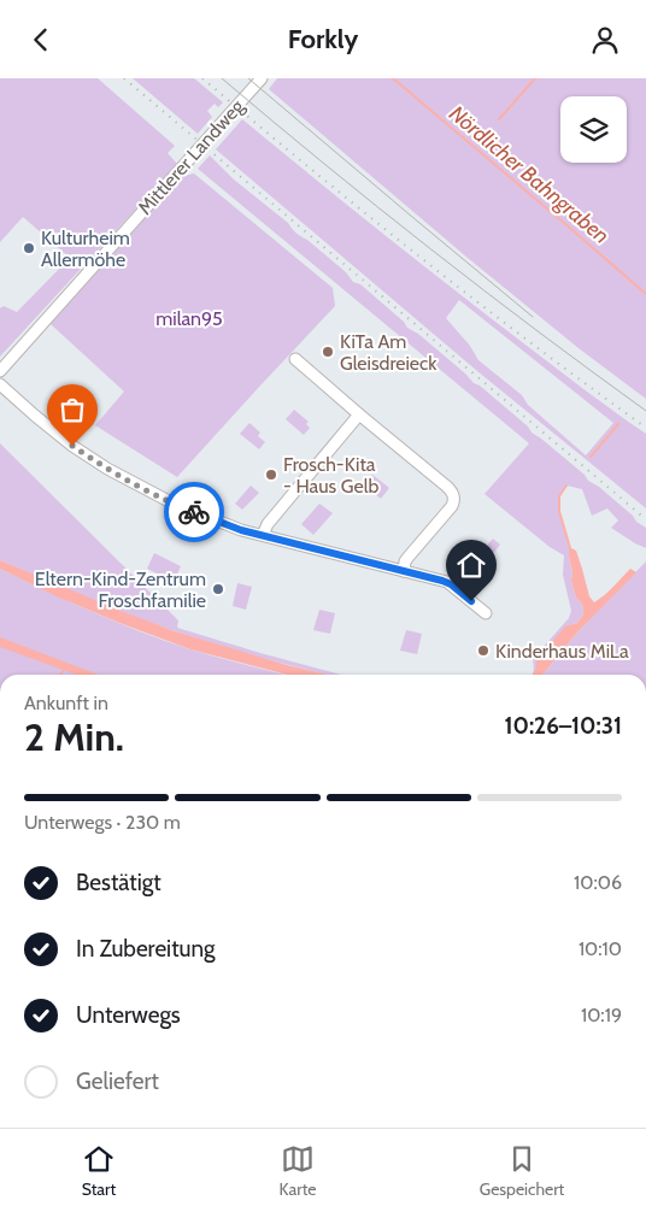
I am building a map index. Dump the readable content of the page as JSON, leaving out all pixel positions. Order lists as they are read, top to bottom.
{
  "streets": {
    "street": ["Mittlerer Landweg"]
  },
  "water": ["Nördlicher Bahngraben"],
  "parks": ["milan95"],
  "places": [
    "Kulturheim Allermöhe",
    "KiTa Am Gleisdreieck",
    "Frosch-Kita - Haus Gelb",
    "Eltern-Kind-Zentrum Froschfamilie",
    "Kinderhaus MiLa"
  ],
  "page": {
    "header": "Forkly",
    "heading": ["2 Min.", "Ankunft in", "10:26–10:31"],
    "bar": "Unterwegs · 230 m",
    "list": [
      ["Bestätigt", "10:06"],
      ["In Zubereitung", "10:10"],
      ["Unterwegs", "10:19"],
      "Geliefert"
    ],
    "tabs": ["Start", "Karte", "Gespeichert"]
  }
}
